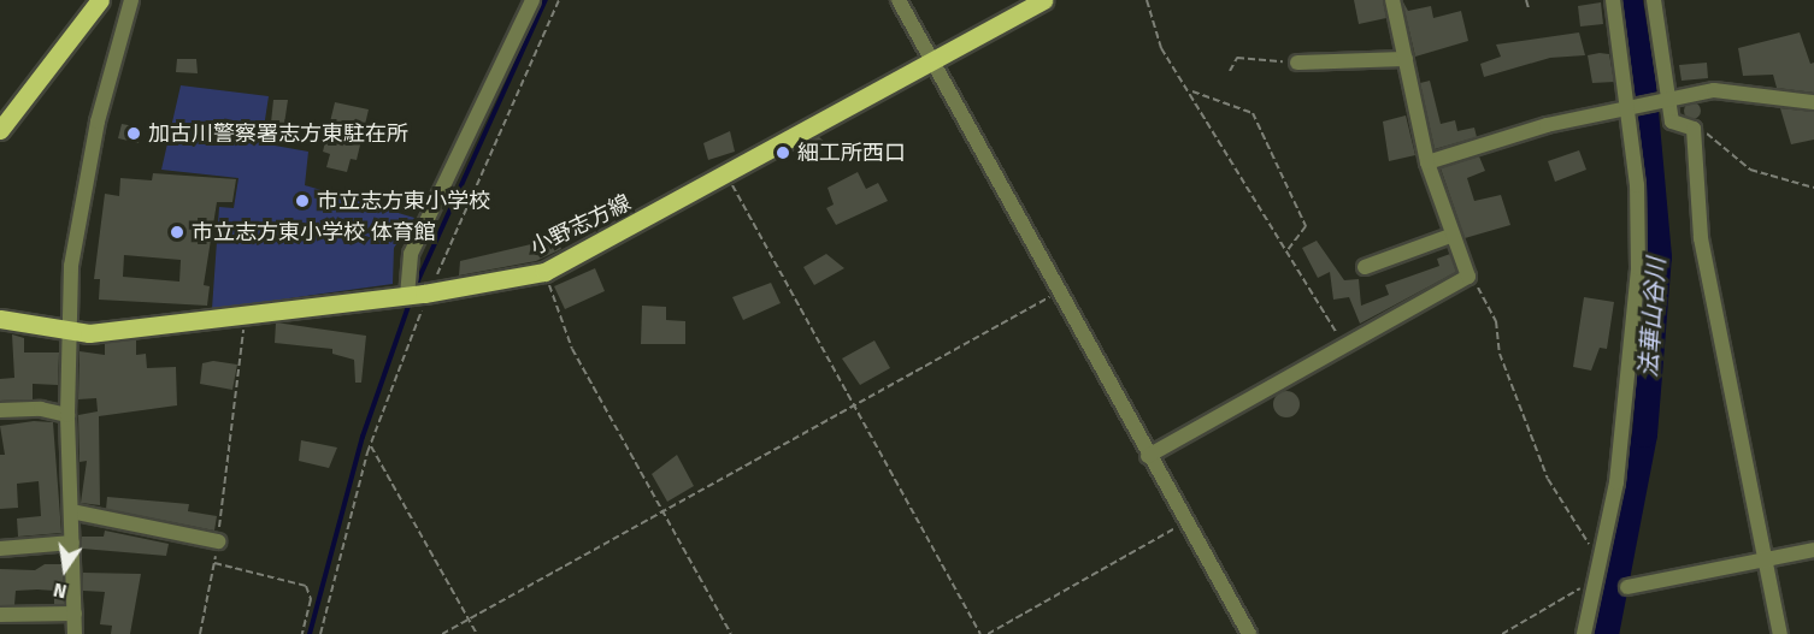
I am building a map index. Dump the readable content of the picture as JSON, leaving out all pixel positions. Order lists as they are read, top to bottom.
{
  "streets": {
    "main road": ["小野志方線"]
  },
  "water": ["法華山谷川"],
  "places": [
    "加古川警察署志方東駐在所",
    "細工所西口",
    "市立志方東小学校",
    "市立志方東小学校 体育館"
  ],
  "north": "bottom"
}
